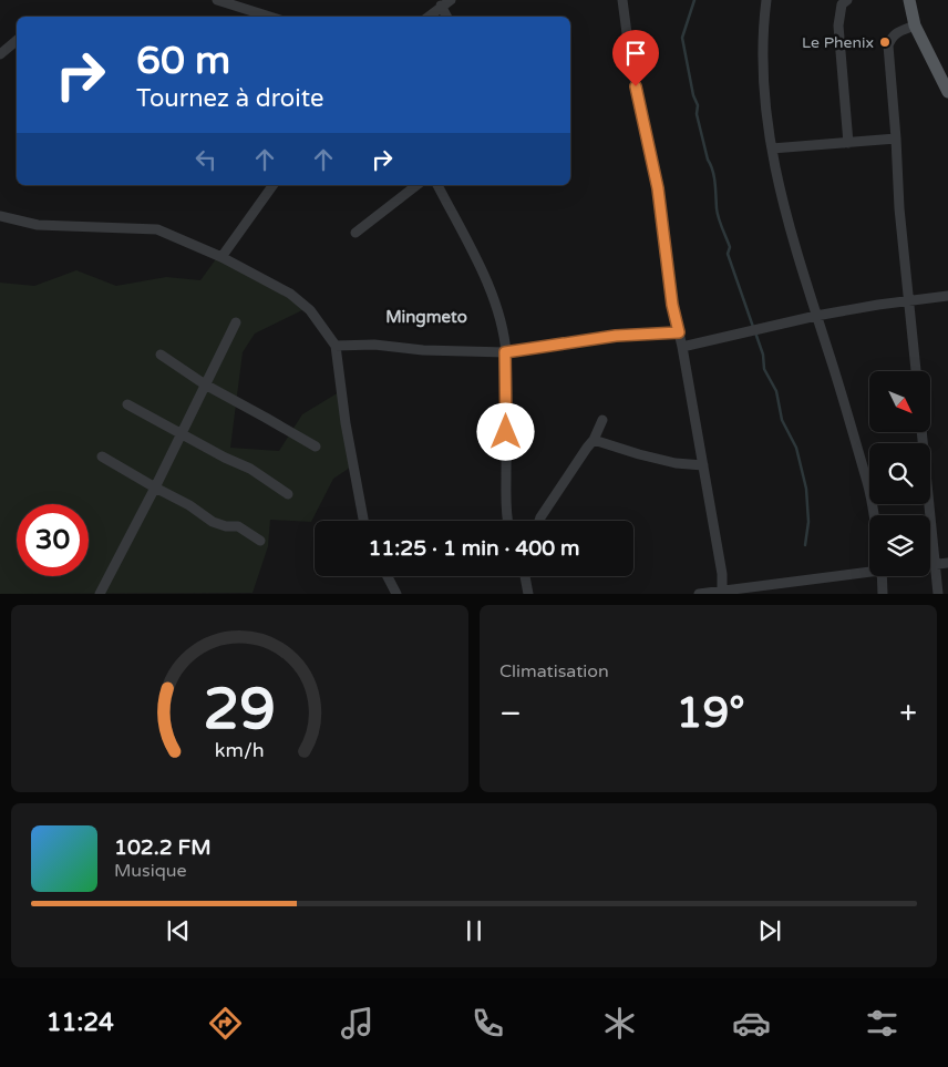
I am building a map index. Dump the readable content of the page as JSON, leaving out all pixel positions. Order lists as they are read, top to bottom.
{
  "districts": ["Mingmeto"],
  "places": ["Le Phenix"],
  "north": "bottom right",
  "page": {
    "turn": ["60 m", "Tournez à droite"],
    "limit": "30",
    "trip": "11:25 · 1 min · 400 m",
    "tile": "Climatisation",
    "heat": ["−", "19°", "+"],
    "song": ["102.2 FM", "Musique"],
    "tabs": "11:24",
    "gauge": ["29", "km/h"]
  }
}
